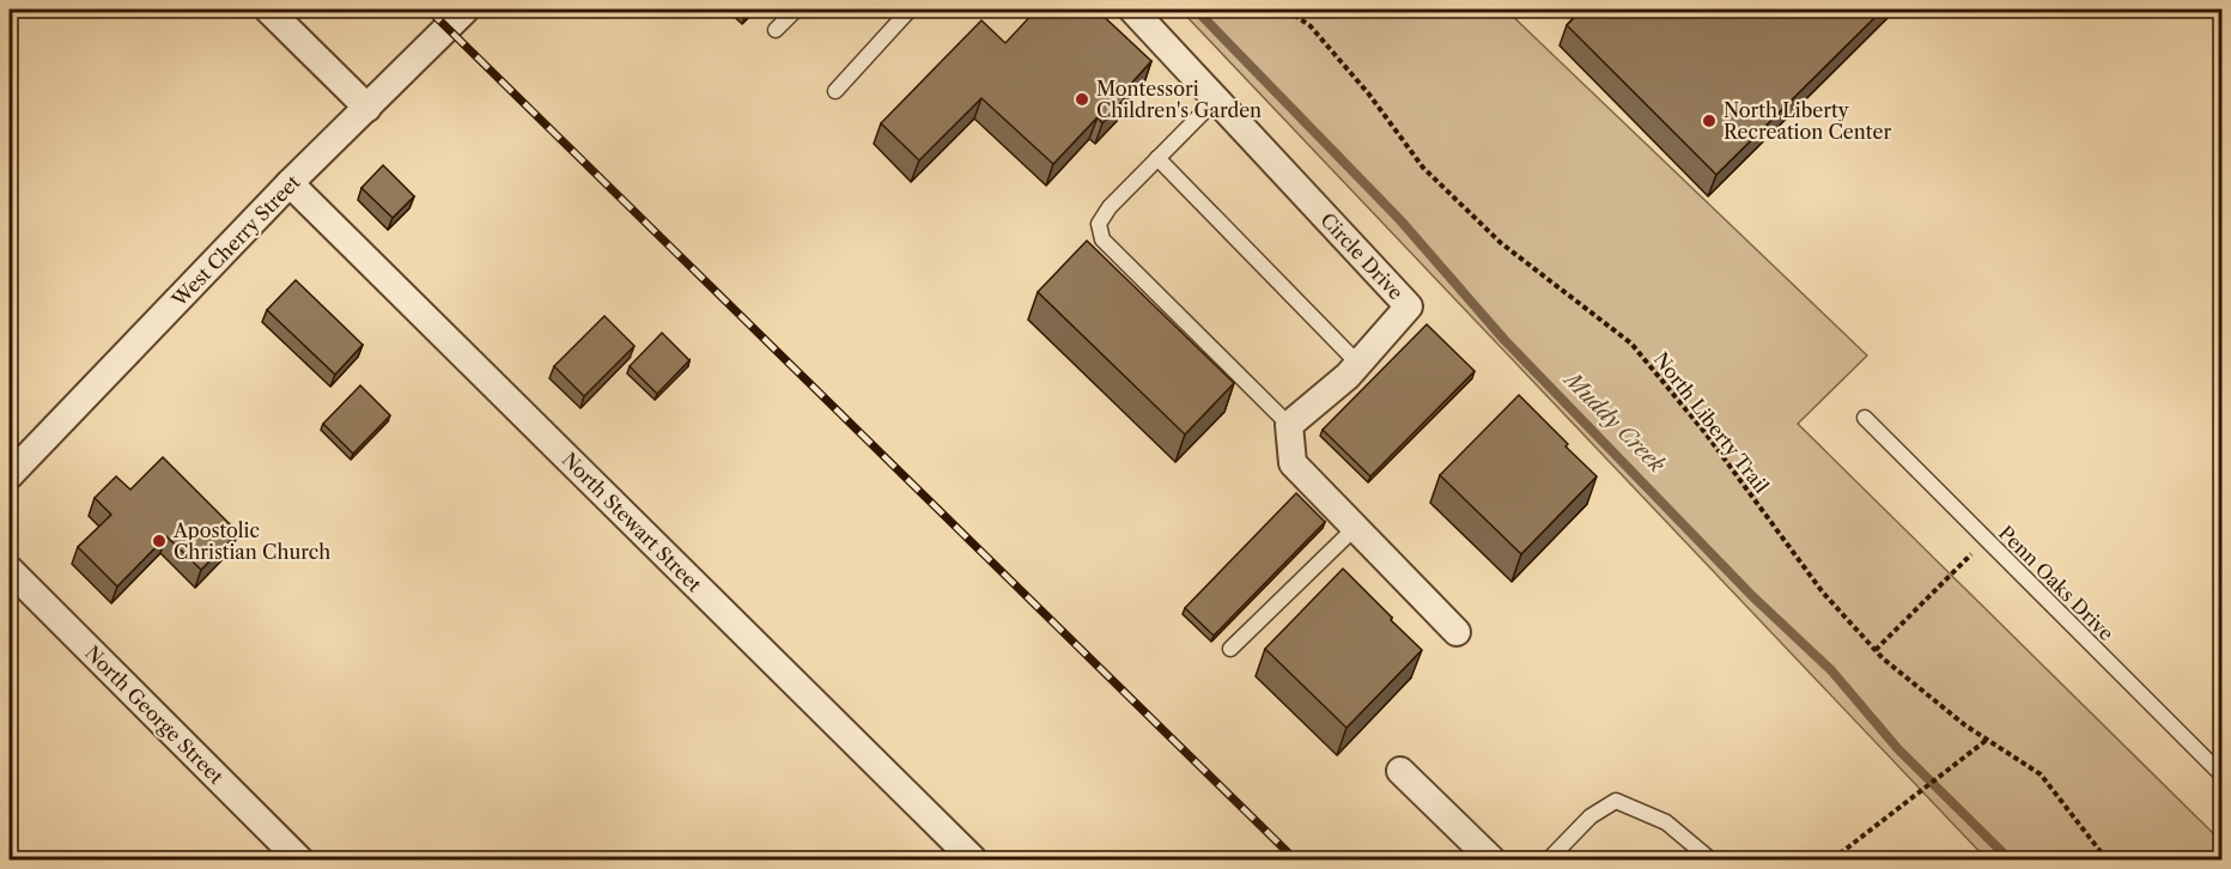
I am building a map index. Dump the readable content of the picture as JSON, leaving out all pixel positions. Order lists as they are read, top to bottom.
{
  "streets": {
    "street": [
      "West Cherry Street",
      "Circle Drive",
      "North Stewart Street",
      "North George Street"
    ],
    "lane": ["Penn Oaks Drive"],
    "path": ["North Liberty Trail"]
  },
  "crossings": [
    ["West Cherry Street", "North Stewart Street"]
  ],
  "water": ["Muddy Creek"],
  "places": ["Montessori Children's Garden", "North Liberty Recreation Center", "Apostolic Christian Church"]
}
